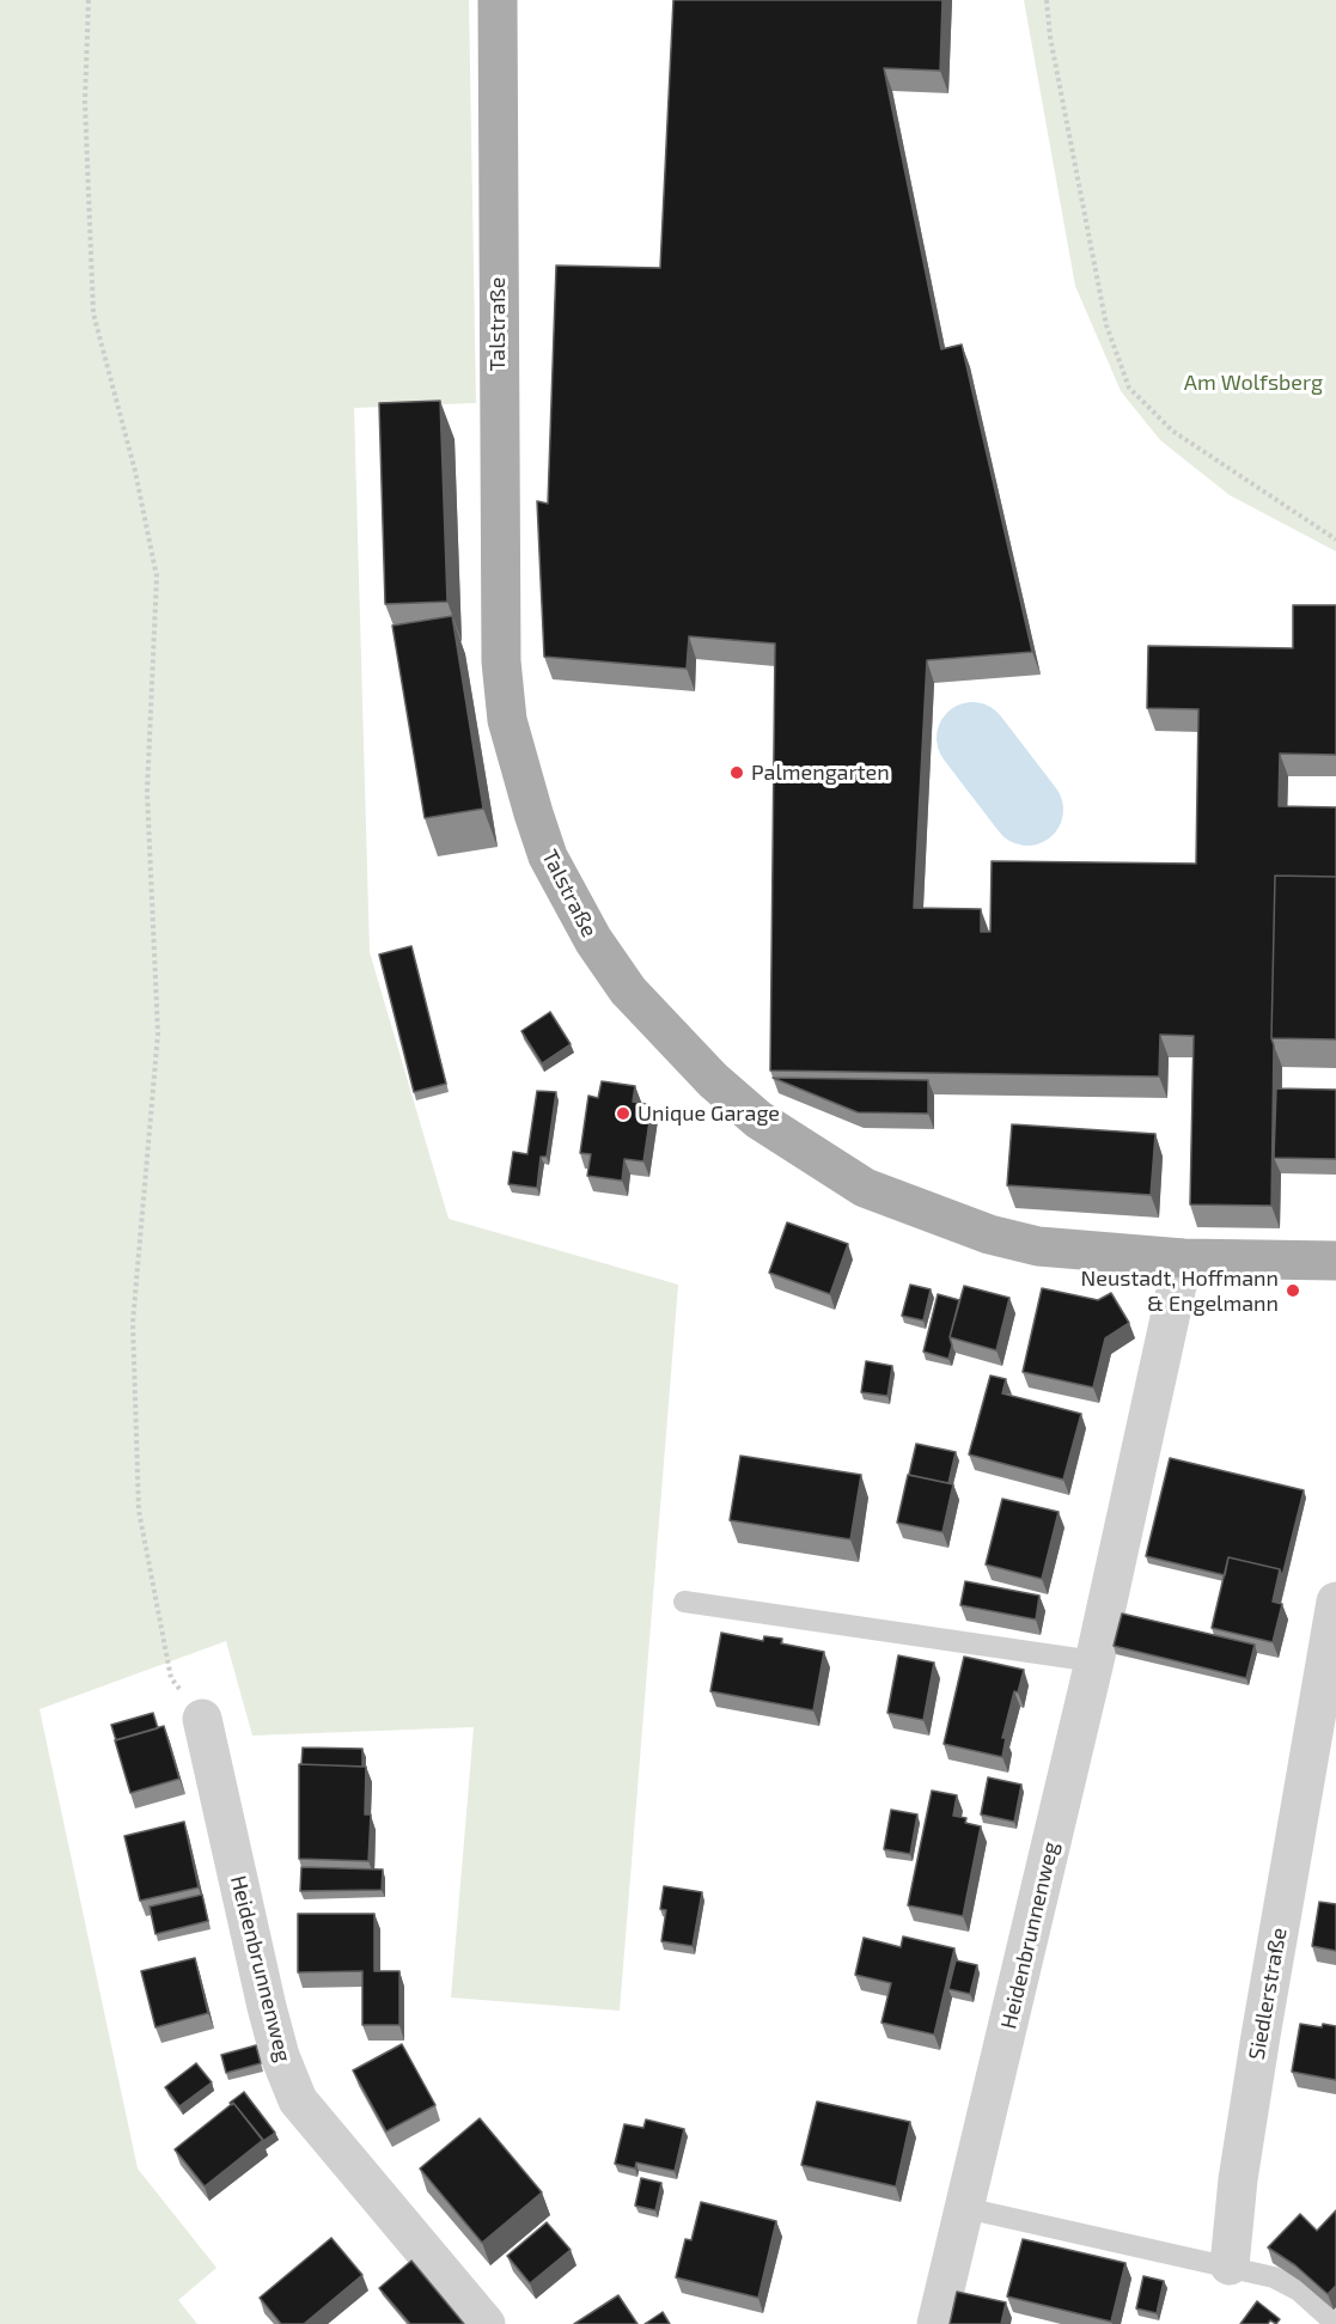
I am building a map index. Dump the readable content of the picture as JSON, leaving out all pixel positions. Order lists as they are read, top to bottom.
{
  "streets": {
    "main road": ["Talstraße"],
    "street": ["Heidenbrunnenweg", "Siedlerstraße"]
  },
  "crossings": [
    ["Talstraße", "Heidenbrunnenweg"]
  ],
  "parks": ["Am Wolfsberg"],
  "places": ["Palmengarten", "Unique Garage", "Neustadt, Hoffmann & Engelmann"]
}
